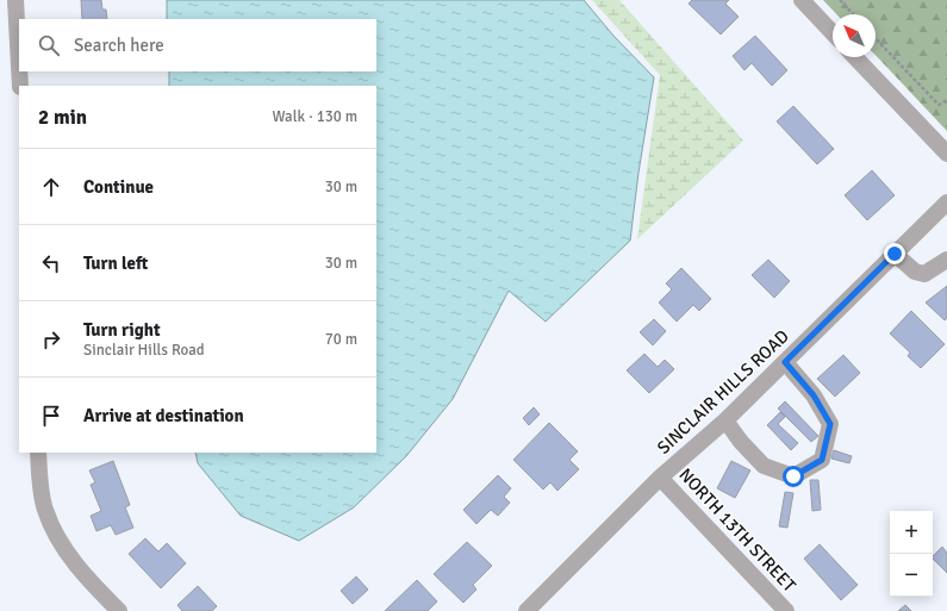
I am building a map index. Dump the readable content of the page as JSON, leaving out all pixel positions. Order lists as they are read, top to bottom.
{
  "streets": {
    "street": ["SINCLAIR HILLS ROAD", "NORTH 13TH STREET"]
  },
  "crossings": [
    ["SINCLAIR HILLS ROAD", "NORTH 13TH STREET"]
  ],
  "north": "top left",
  "page": {
    "search": "Search here",
    "heading": ["2 min", "Walk · 130 m"],
    "list": [
      ["Continue", "30 m"],
      ["Turn left", "30 m"],
      ["Turn right", "Sinclair Hills Road", "70 m"],
      "Arrive at destination"
    ],
    "map_buttons": ["+", "−"]
  }
}
